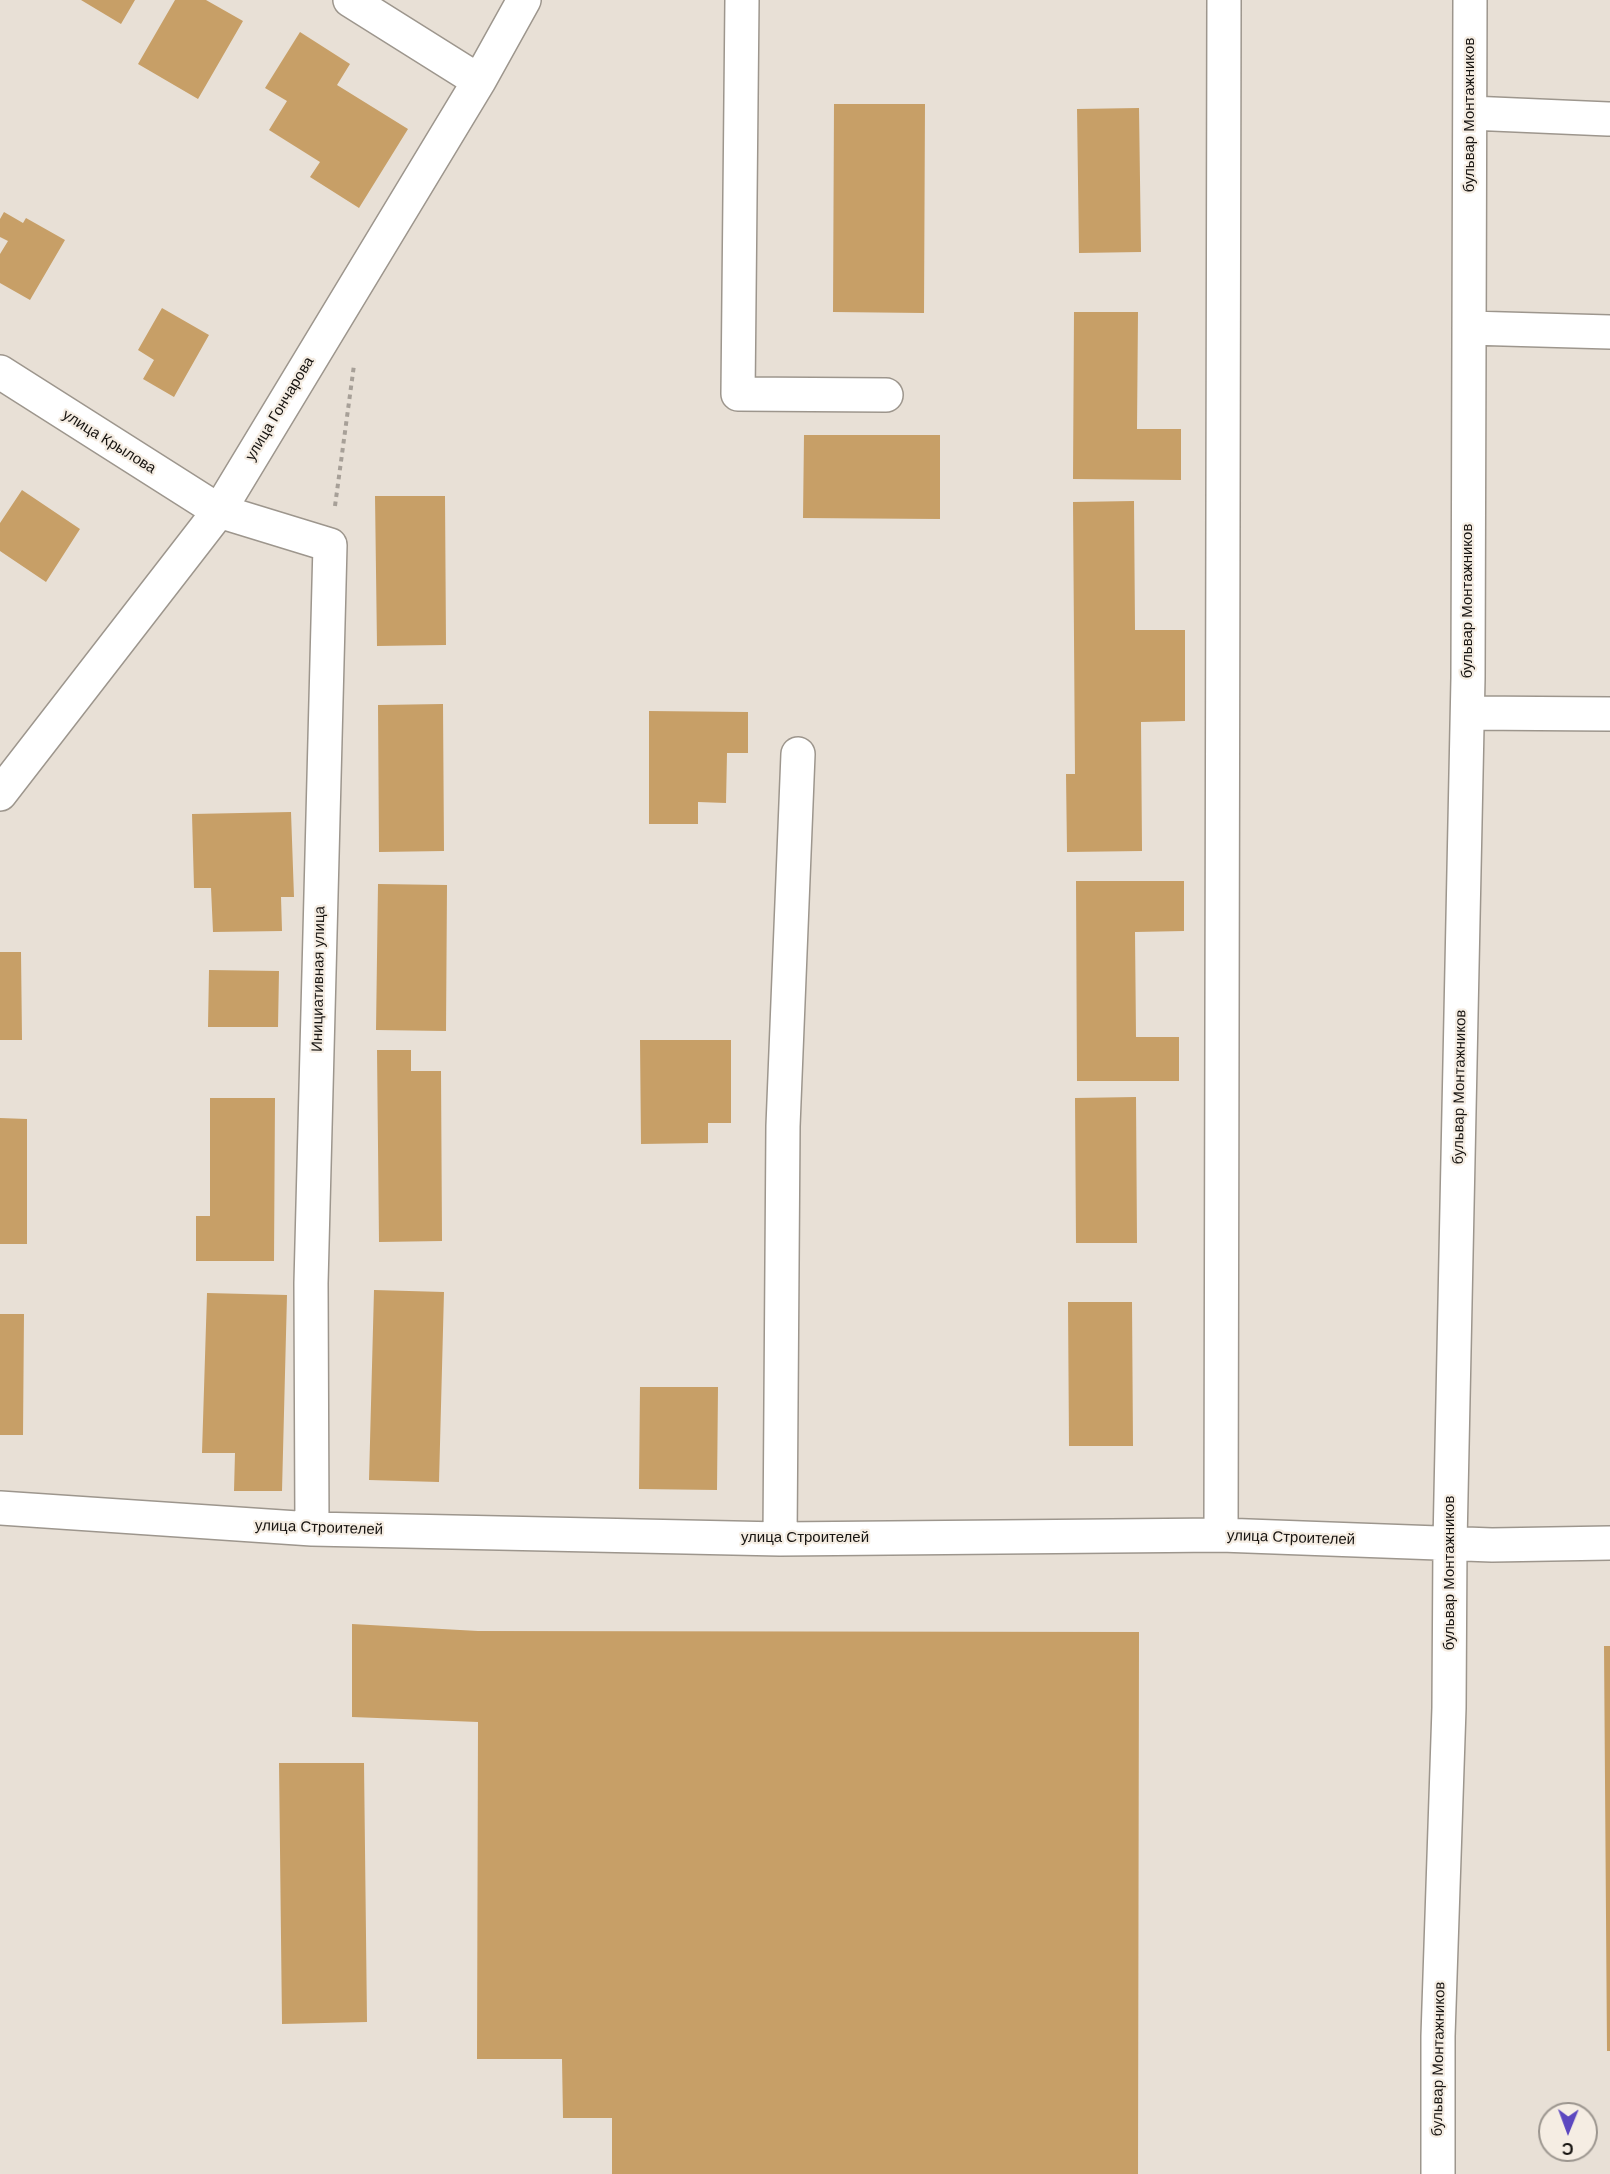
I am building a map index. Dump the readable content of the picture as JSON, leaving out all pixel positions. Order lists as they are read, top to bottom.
{
  "streets": {
    "street": [
      "бульвар Монтажников",
      "улица Гончарова",
      "улица Крылова",
      "Инициативная улица",
      "улица Строителей"
    ]
  },
  "crossings": [
    ["бульвар Монтажников", "улица Строителей"],
    ["улица Гончарова", "улица Крылова"],
    ["Инициативная улица", "улица Строителей"]
  ],
  "north": "bottom"
}
